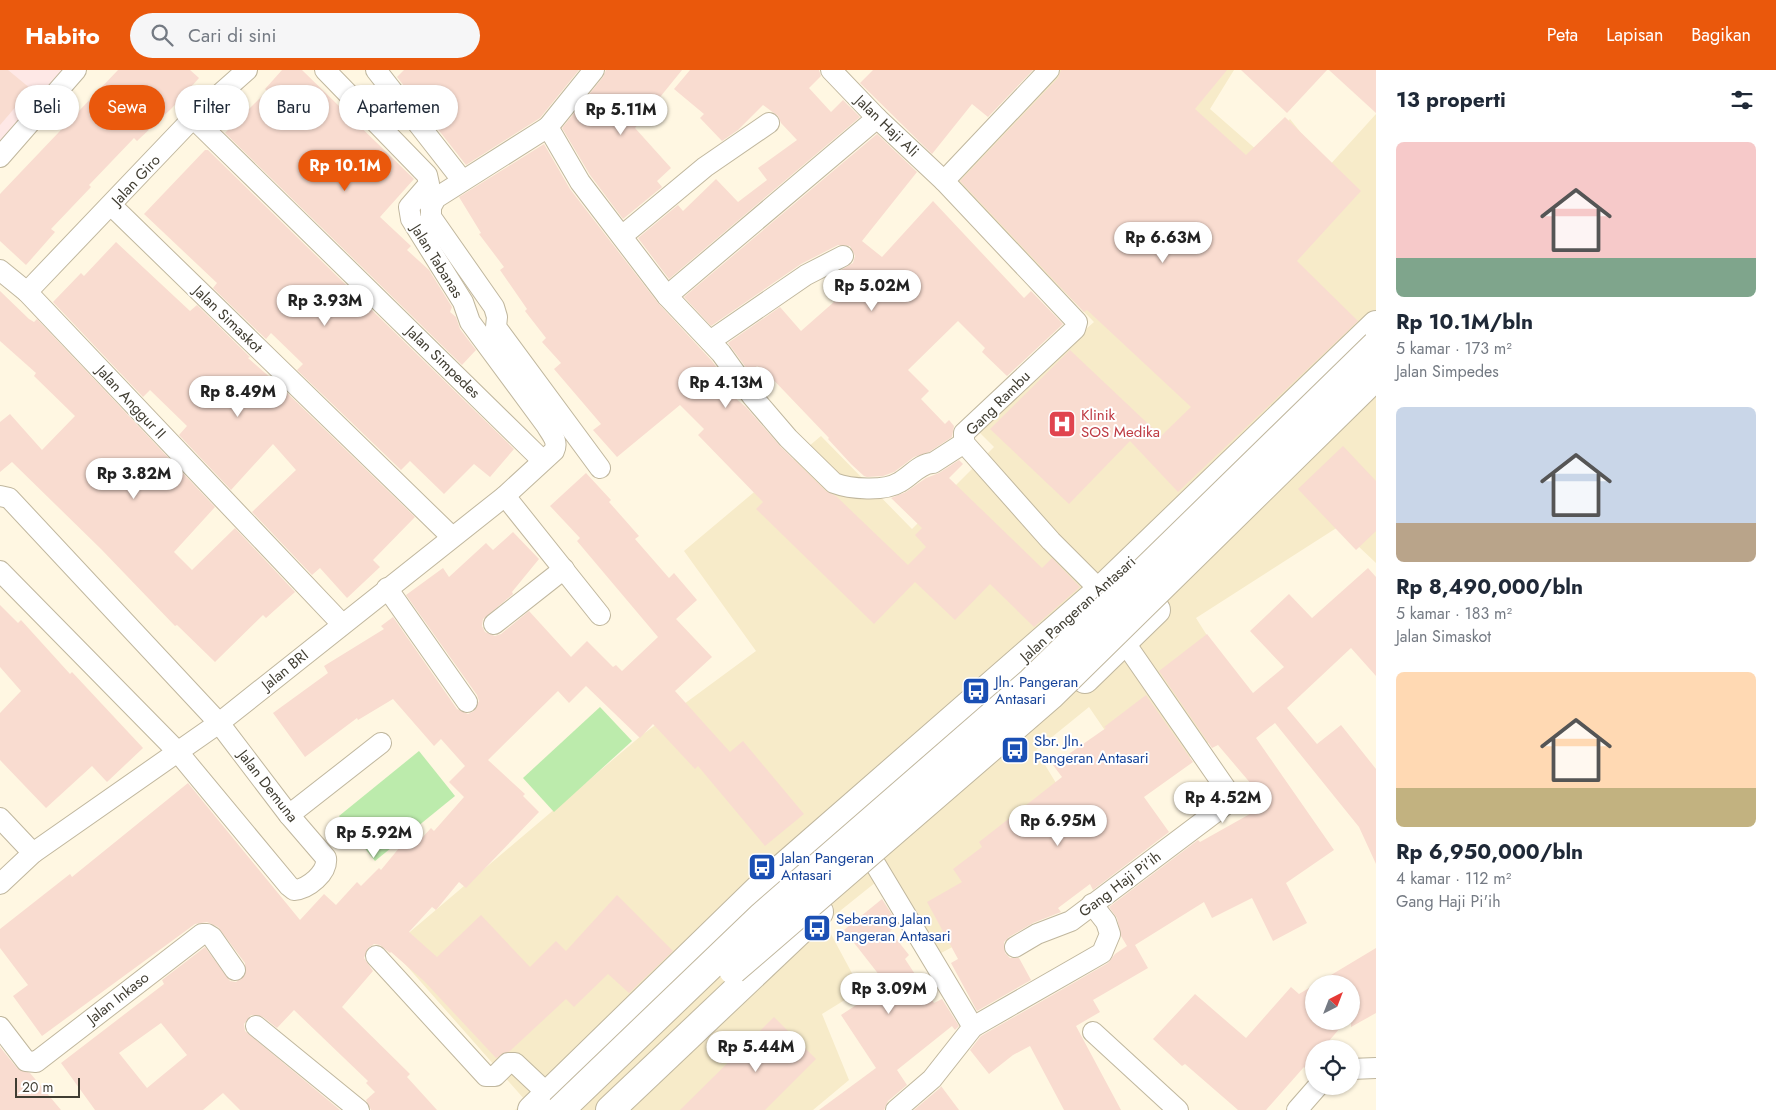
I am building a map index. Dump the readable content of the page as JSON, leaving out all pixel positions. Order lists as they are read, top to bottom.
{
  "streets": {
    "main road": ["Jalan Pangeran Antasari"],
    "street": [
      "Jalan Haji Ali",
      "Jalan Giro",
      "Jalan Tabanas",
      "Jalan Simaskot",
      "Jalan Simpedes",
      "Jalan Anggur II",
      "Gang Rambu",
      "Jalan BRI",
      "Jalan Demuna",
      "Gang Haji Pi'ih",
      "Jalan Inkaso"
    ]
  },
  "crossings": [
    ["Jalan Haji Ali", "Gang Rambu"],
    ["Jalan Giro", "Jalan Simaskot"],
    ["Jalan Giro", "Jalan Anggur II"],
    ["Jalan Tabanas", "Jalan BRI"],
    ["Jalan Simaskot", "Jalan BRI"],
    ["Jalan Simpedes", "Jalan BRI"],
    ["Jalan Anggur II", "Jalan BRI"],
    ["Gang Rambu", "Jalan Pangeran Antasari"],
    ["Gang Rambu", "Gang Haji Pi'ih"],
    ["Jalan BRI", "Jalan Demuna"]
  ],
  "places": {
    "hospital": ["Klinik SOS Medika"],
    "bus stop": [
      "Jln. Pangeran Antasari",
      "Sbr. Jln. Pangeran Antasari",
      "Jalan Pangeran Antasari",
      "Seberang Jalan Pangeran Antasari"
    ]
  },
  "scale_bar": "20 m",
  "north": "top right",
  "page": {
    "header": "Habito",
    "search": "Cari di sini",
    "nav": ["Peta", "Lapisan", "Bagikan"],
    "heading": "13 properti",
    "chip": [
      "Beli",
      "Sewa",
      "Filter",
      "Baru",
      "Apartemen"
    ],
    "price": [
      "Rp 5.11M",
      "Rp 10.1M",
      "Rp 6.63M",
      "Rp 5.02M",
      "Rp 3.93M",
      "Rp 4.13M",
      "Rp 8.49M",
      "Rp 3.82M",
      "Rp 4.52M",
      "Rp 6.95M",
      "Rp 5.92M",
      "Rp 3.09M",
      "Rp 5.44M"
    ],
    "list": [
      {
        "name": "Rp 10.1M/bln",
        "note": "5 kamar · 173 m² · Jalan Simpedes"
      },
      {
        "name": "Rp 8,490,000/bln",
        "note": "5 kamar · 183 m² · Jalan Simaskot"
      },
      {
        "name": "Rp 6,950,000/bln",
        "note": "4 kamar · 112 m² · Gang Haji Pi'ih"
      }
    ],
    "scale": "20 m"
  }
}
